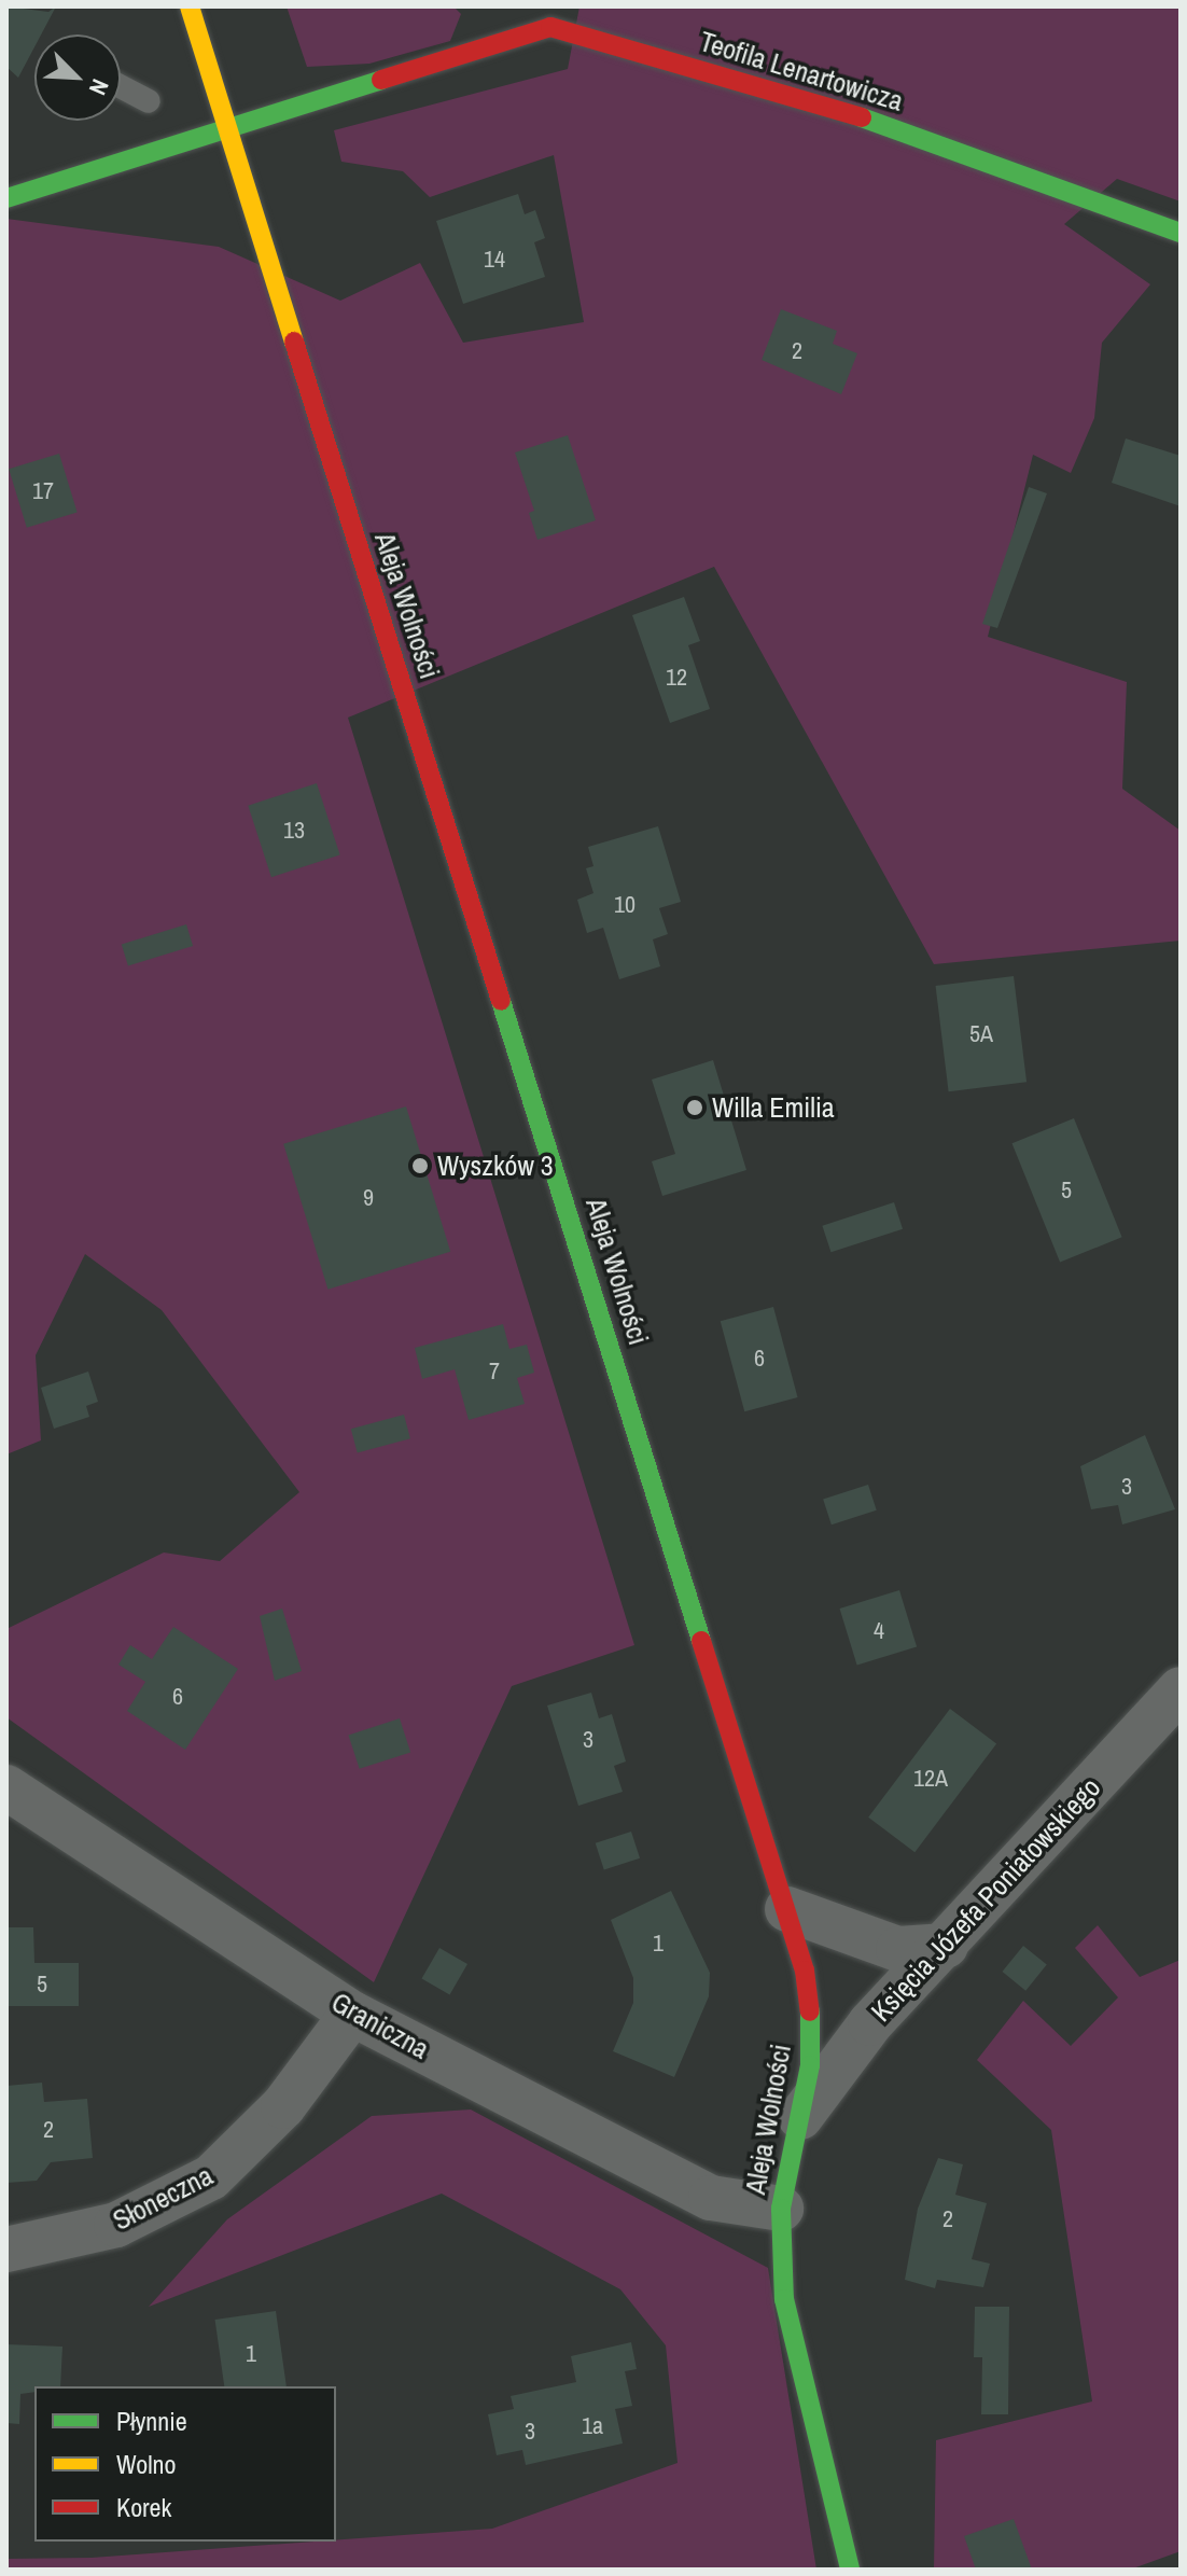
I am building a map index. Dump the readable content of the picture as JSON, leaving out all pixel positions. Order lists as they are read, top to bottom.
{
  "streets": {
    "street": [
      "Teofila Lenartowicza",
      "Aleja Wolności",
      "Księcia Józefa Poniatowskiego",
      "Graniczna",
      "Słoneczna"
    ]
  },
  "crossings": [
    ["Teofila Lenartowicza", "Aleja Wolności"],
    ["Aleja Wolności", "Księcia Józefa Poniatowskiego"],
    ["Aleja Wolności", "Graniczna"],
    ["Graniczna", "Słoneczna"]
  ],
  "places": ["Willa Emilia", "Wyszków 3"],
  "house_numbers": [
    "14",
    "2",
    "17",
    "12",
    "13",
    "10",
    "5A",
    "5",
    "9",
    "6",
    "7",
    "3",
    "4",
    "6",
    "3",
    "12A",
    "1",
    "5",
    "2",
    "2",
    "1",
    "1a",
    "3"
  ],
  "legend": ["Płynnie", "Wolno", "Korek"],
  "north": "bottom right"
}
